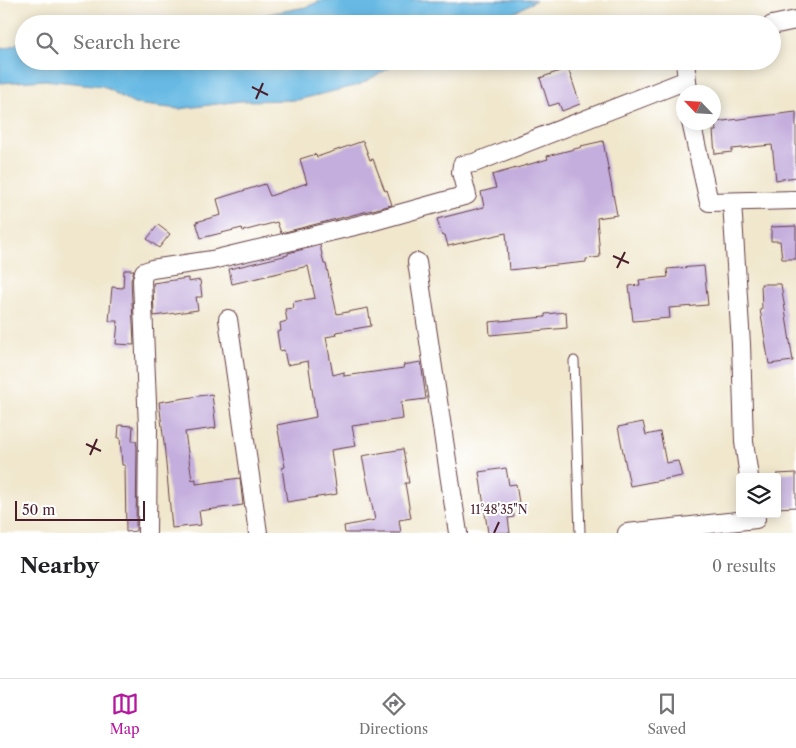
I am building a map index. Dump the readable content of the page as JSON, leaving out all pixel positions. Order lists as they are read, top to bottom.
{
  "scale_bar": "50 m",
  "north": "top left",
  "page": {
    "search": "Search here",
    "scale": "50 m",
    "heading": ["Nearby", "0 results"],
    "nav": ["Map", "Directions", "Saved"]
  },
  "coordinates": ["11°48'35\"N"]
}
